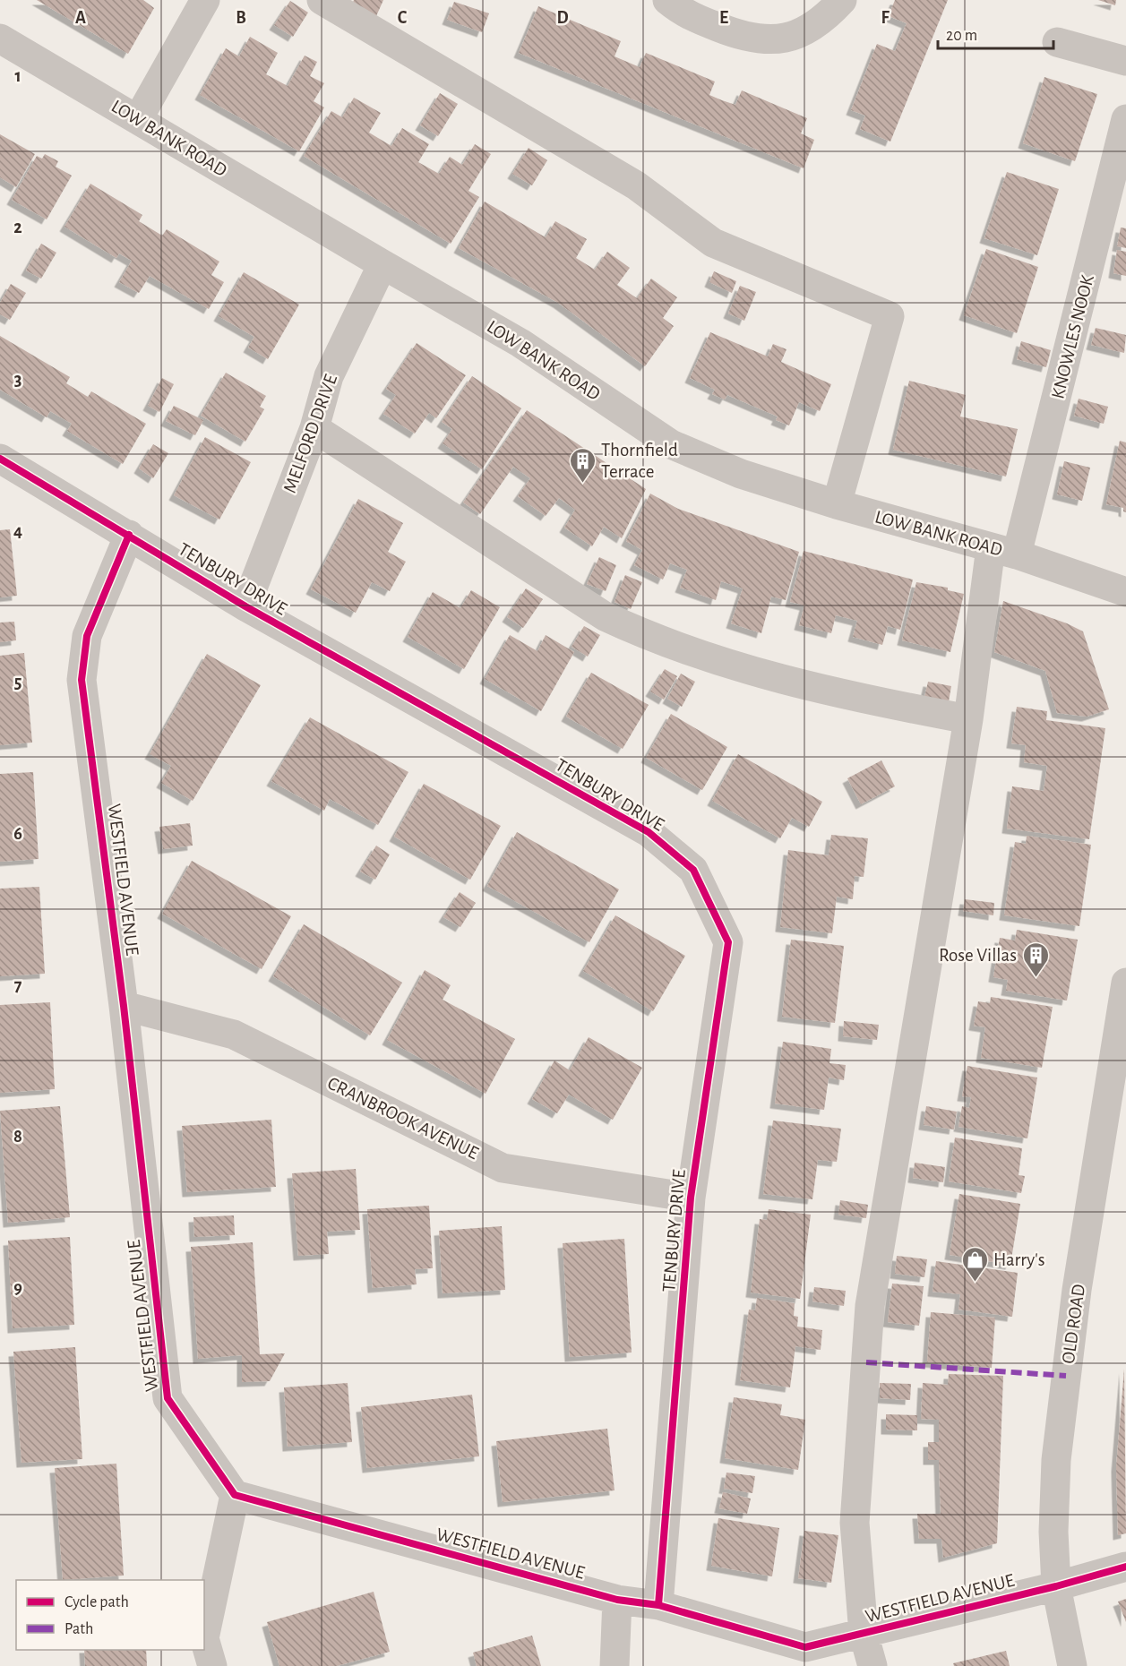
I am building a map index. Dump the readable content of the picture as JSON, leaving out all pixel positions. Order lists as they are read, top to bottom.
{
  "streets": {
    "street": [
      "LOW BANK ROAD",
      "KNOWLES NOOK",
      "MELFORD DRIVE",
      "TENBURY DRIVE",
      "WESTFIELD AVENUE",
      "CRANBROOK AVENUE",
      "OLD ROAD"
    ]
  },
  "crossings": [
    ["LOW BANK ROAD", "KNOWLES NOOK"],
    ["LOW BANK ROAD", "MELFORD DRIVE"],
    ["KNOWLES NOOK", "WESTFIELD AVENUE"],
    ["MELFORD DRIVE", "TENBURY DRIVE"],
    ["TENBURY DRIVE", "WESTFIELD AVENUE"],
    ["TENBURY DRIVE", "CRANBROOK AVENUE"],
    ["WESTFIELD AVENUE", "CRANBROOK AVENUE"],
    ["WESTFIELD AVENUE", "OLD ROAD"]
  ],
  "places": {
    "building": ["Thornfield Terrace", "Rose Villas"],
    "shop": ["Harry's"]
  },
  "legend": ["Cycle path", "Path"],
  "scale_bar": "20 m",
  "grid": {
    "columns": [
      "A",
      "B",
      "C",
      "D",
      "E",
      "F"
    ],
    "rows": [
      "1",
      "2",
      "3",
      "4",
      "5",
      "6",
      "7",
      "8",
      "9"
    ]
  }
}
